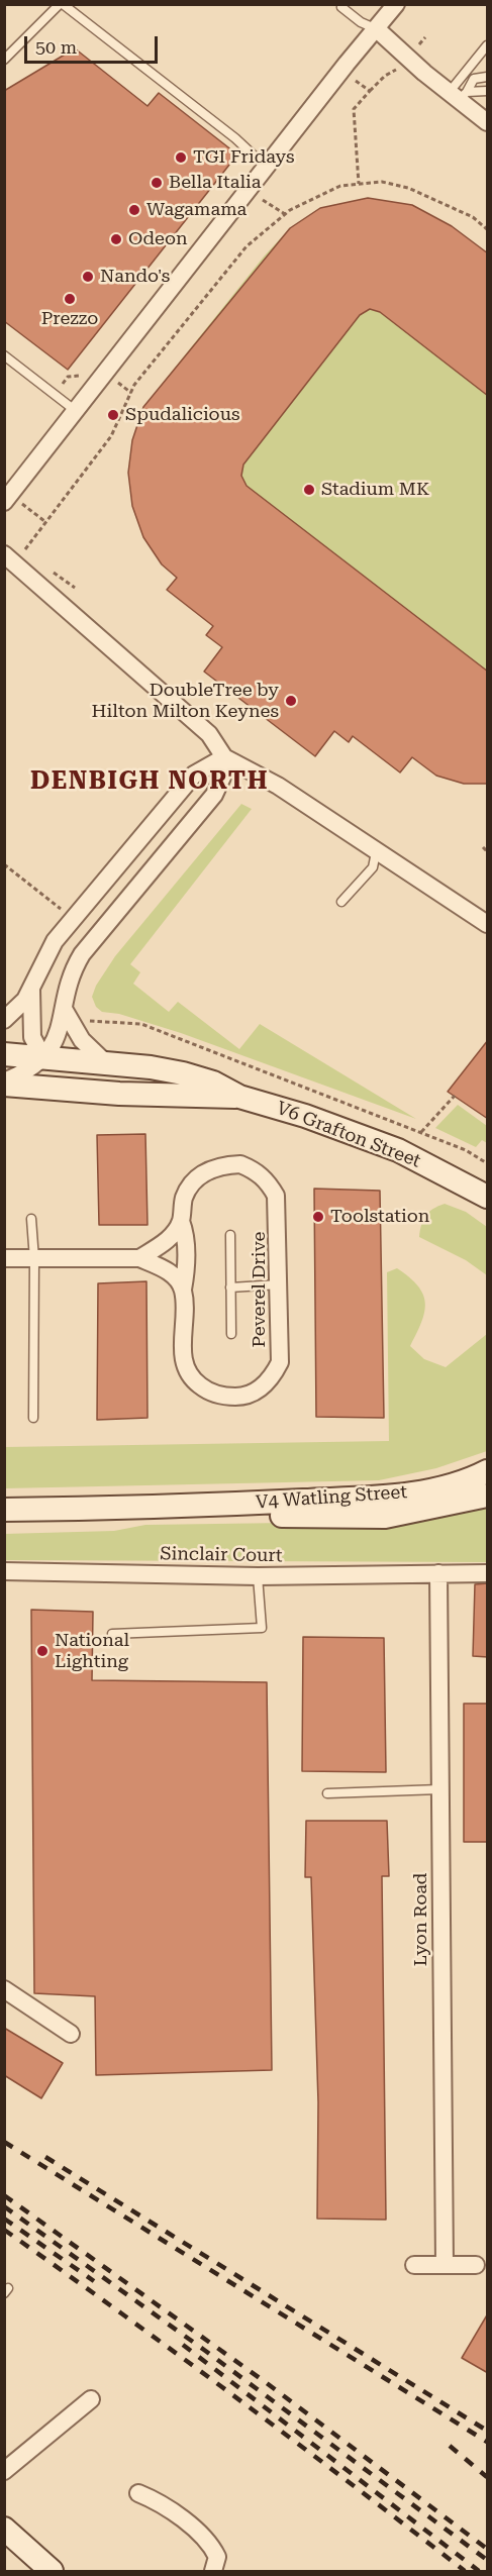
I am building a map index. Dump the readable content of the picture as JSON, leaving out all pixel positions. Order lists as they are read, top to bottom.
{
  "streets": {
    "street": [
      "V6 Grafton Street",
      "Peverel Drive",
      "V4 Watling Street",
      "Sinclair Court",
      "Lyon Road"
    ]
  },
  "crossings": [
    ["Sinclair Court", "Lyon Road"]
  ],
  "districts": ["DENBIGH NORTH"],
  "places": [
    "TGI Fridays",
    "Bella Italia",
    "Wagamama",
    "Odeon",
    "Nando's",
    "Prezzo",
    "Spudalicious",
    "Stadium MK",
    "DoubleTree by Hilton Milton Keynes",
    "Toolstation",
    "National Lighting"
  ],
  "scale_bar": "50 m"
}
